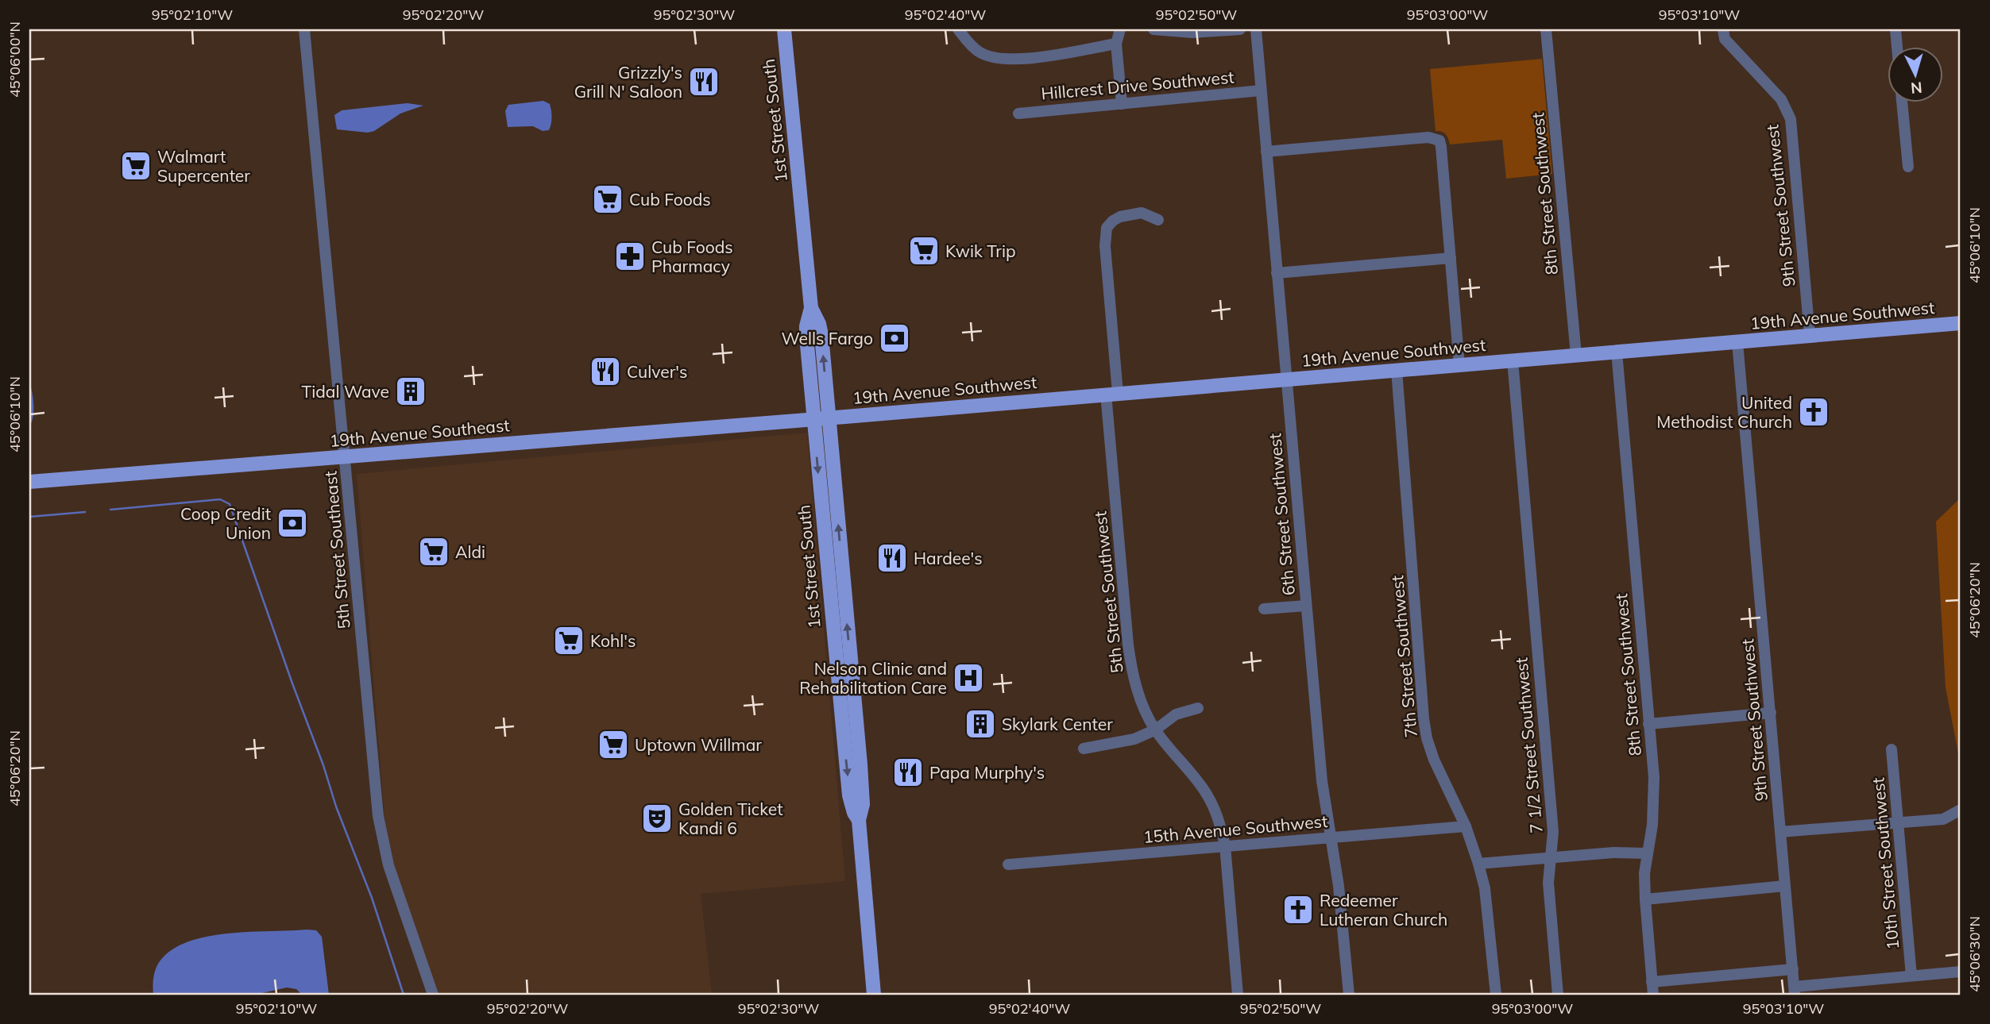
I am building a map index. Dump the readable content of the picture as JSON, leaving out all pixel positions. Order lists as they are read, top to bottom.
{
  "streets": {
    "main road": ["1st Street South", "19th Avenue Southwest", "19th Avenue Southeast"],
    "street": [
      "Hillcrest Drive Southwest",
      "8th Street Southwest",
      "9th Street Southwest",
      "6th Street Southwest",
      "5th Street Southeast",
      "5th Street Southwest",
      "7th Street Southwest",
      "7 1/2 Street Southwest",
      "15th Avenue Southwest",
      "10th Street Southwest"
    ]
  },
  "crossings": [
    ["Hillcrest Drive Southwest", "6th Street Southwest"],
    ["1st Street South", "19th Avenue Southwest"],
    ["1st Street South", "19th Avenue Southeast"],
    ["8th Street Southwest", "19th Avenue Southwest"],
    ["9th Street Southwest", "19th Avenue Southwest"],
    ["19th Avenue Southwest", "19th Avenue Southeast"],
    ["19th Avenue Southwest", "6th Street Southwest"],
    ["19th Avenue Southwest", "5th Street Southwest"],
    ["19th Avenue Southwest", "7th Street Southwest"],
    ["19th Avenue Southwest", "7 1/2 Street Southwest"],
    ["19th Avenue Southeast", "5th Street Southeast"],
    ["6th Street Southwest", "15th Avenue Southwest"],
    ["5th Street Southwest", "15th Avenue Southwest"],
    ["7th Street Southwest", "15th Avenue Southwest"]
  ],
  "places": {
    "restaurant": [
      "Grizzly's Grill N' Saloon",
      "Culver's",
      "Hardee's",
      "Papa Murphy's"
    ],
    "supermarket": [
      "Walmart Supercenter",
      "Cub Foods",
      "Kwik Trip",
      "Aldi",
      "Kohl's",
      "Uptown Willmar"
    ],
    "pharmacy": ["Cub Foods Pharmacy"],
    "bank": ["Wells Fargo", "Coop Credit Union"],
    "building": ["Tidal Wave", "Skylark Center"],
    "church": ["United Methodist Church", "Redeemer Lutheran Church"],
    "hospital": ["Nelson Clinic and Rehabilitation Care"],
    "theatre": ["Golden Ticket Kandi 6"]
  },
  "north": "bottom",
  "coordinates": [
    "95°02'10\"W",
    "95°02'20\"W",
    "95°02'30\"W",
    "95°02'40\"W",
    "95°02'50\"W",
    "95°03'00\"W",
    "95°03'10\"W",
    "45°06'00\"N",
    "45°06'10\"N",
    "45°06'20\"N",
    "45°06'30\"N"
  ]
}
